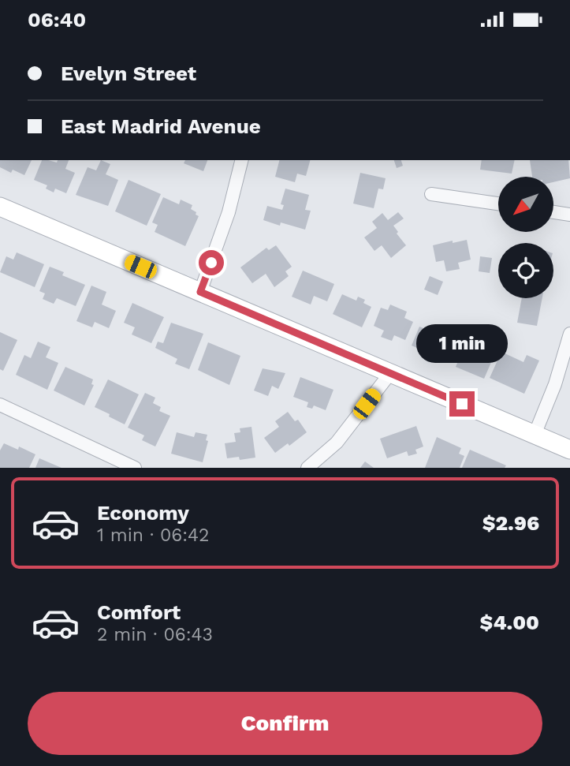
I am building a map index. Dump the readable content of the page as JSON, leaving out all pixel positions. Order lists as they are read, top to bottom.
{
  "north": "bottom left",
  "page": {
    "status": "06:40",
    "banner": ["Evelyn Street", "East Madrid Avenue"],
    "bubble": "1 min",
    "list": [
      {
        "name": "Economy",
        "note": "1 min · 06:42",
        "value": "$2.96"
      },
      {
        "name": "Comfort",
        "note": "2 min · 06:43",
        "value": "$4.00"
      }
    ],
    "buttons": "Confirm"
  }
}
